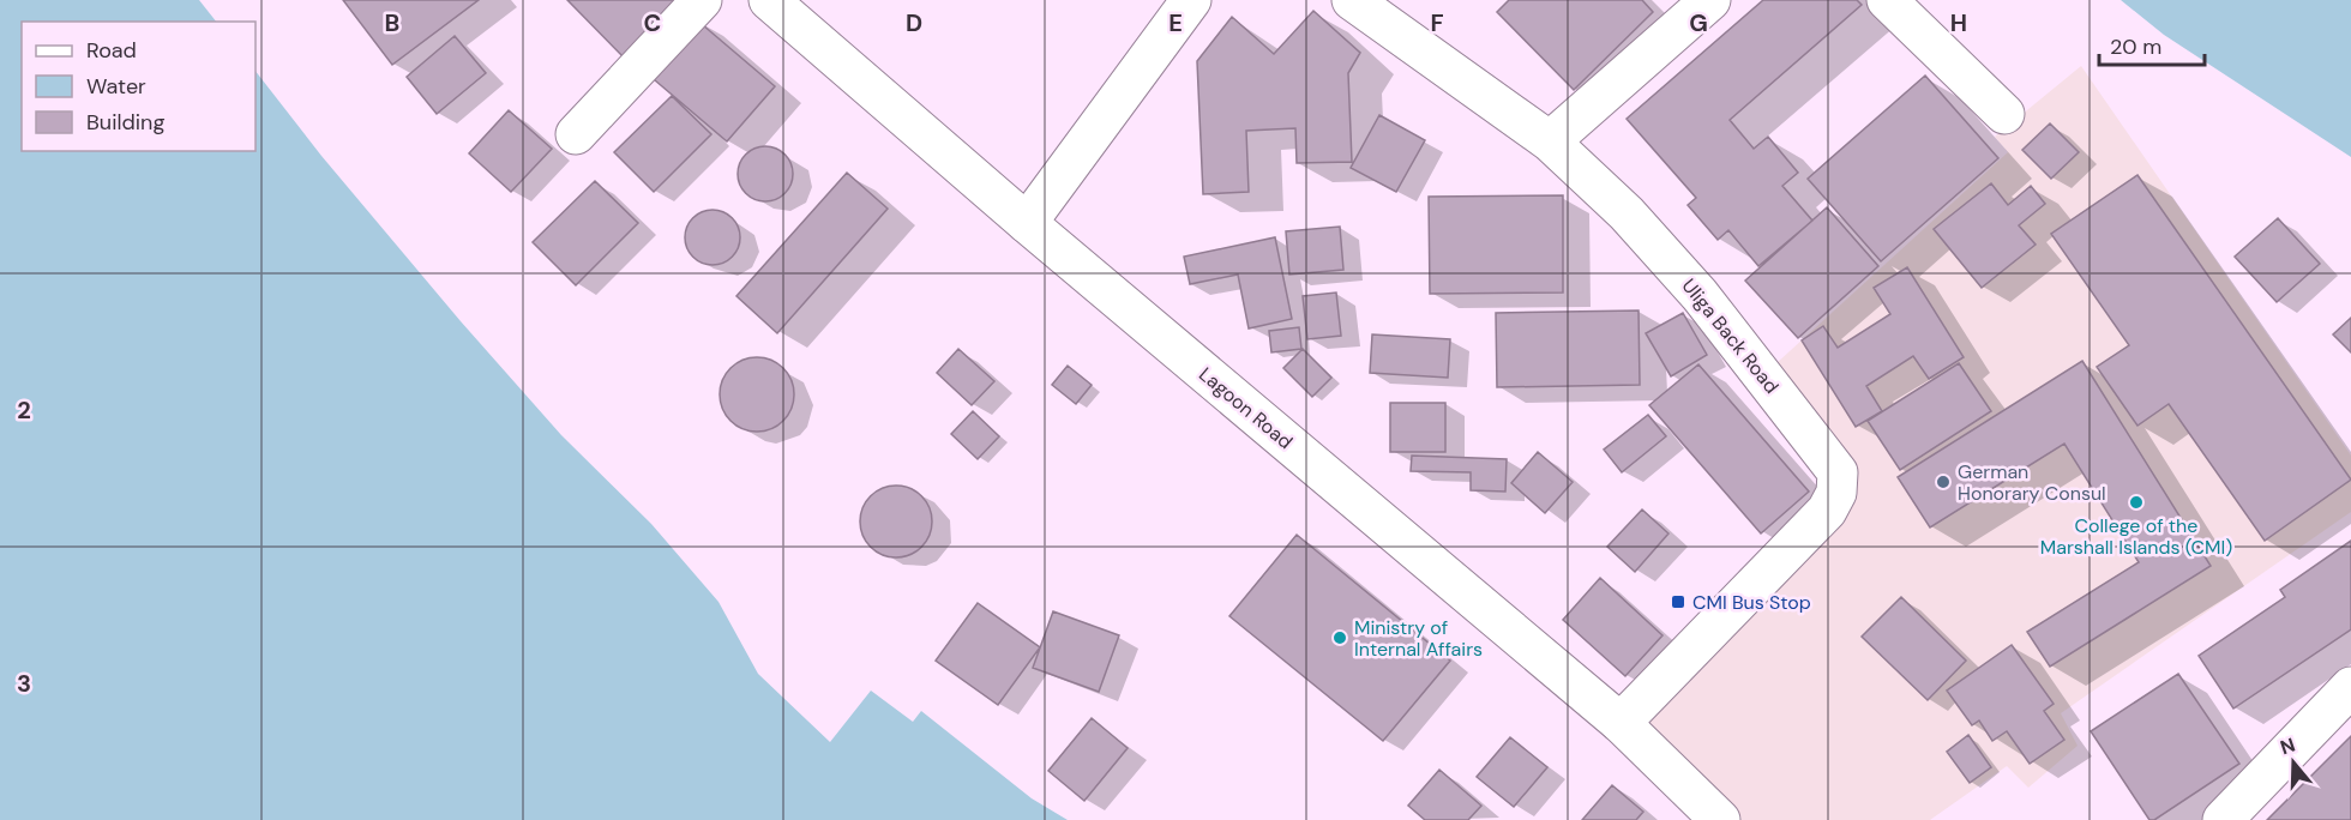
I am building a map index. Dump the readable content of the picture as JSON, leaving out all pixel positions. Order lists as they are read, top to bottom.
{
  "streets": {
    "street": ["Uliga Back Road", "Lagoon Road"]
  },
  "crossings": [
    ["Uliga Back Road", "Lagoon Road"]
  ],
  "places": {
    "other": ["German Honorary Consul", "College of the Marshall Islands (CMI)", "Ministry of Internal Affairs"],
    "transit": ["CMI Bus Stop"]
  },
  "legend": ["Road", "Water", "Building"],
  "scale_bar": "20 m",
  "north": "top",
  "grid": {
    "columns": [
      "B",
      "C",
      "D",
      "E",
      "F",
      "G",
      "H"
    ],
    "rows": ["2", "3"]
  }
}
